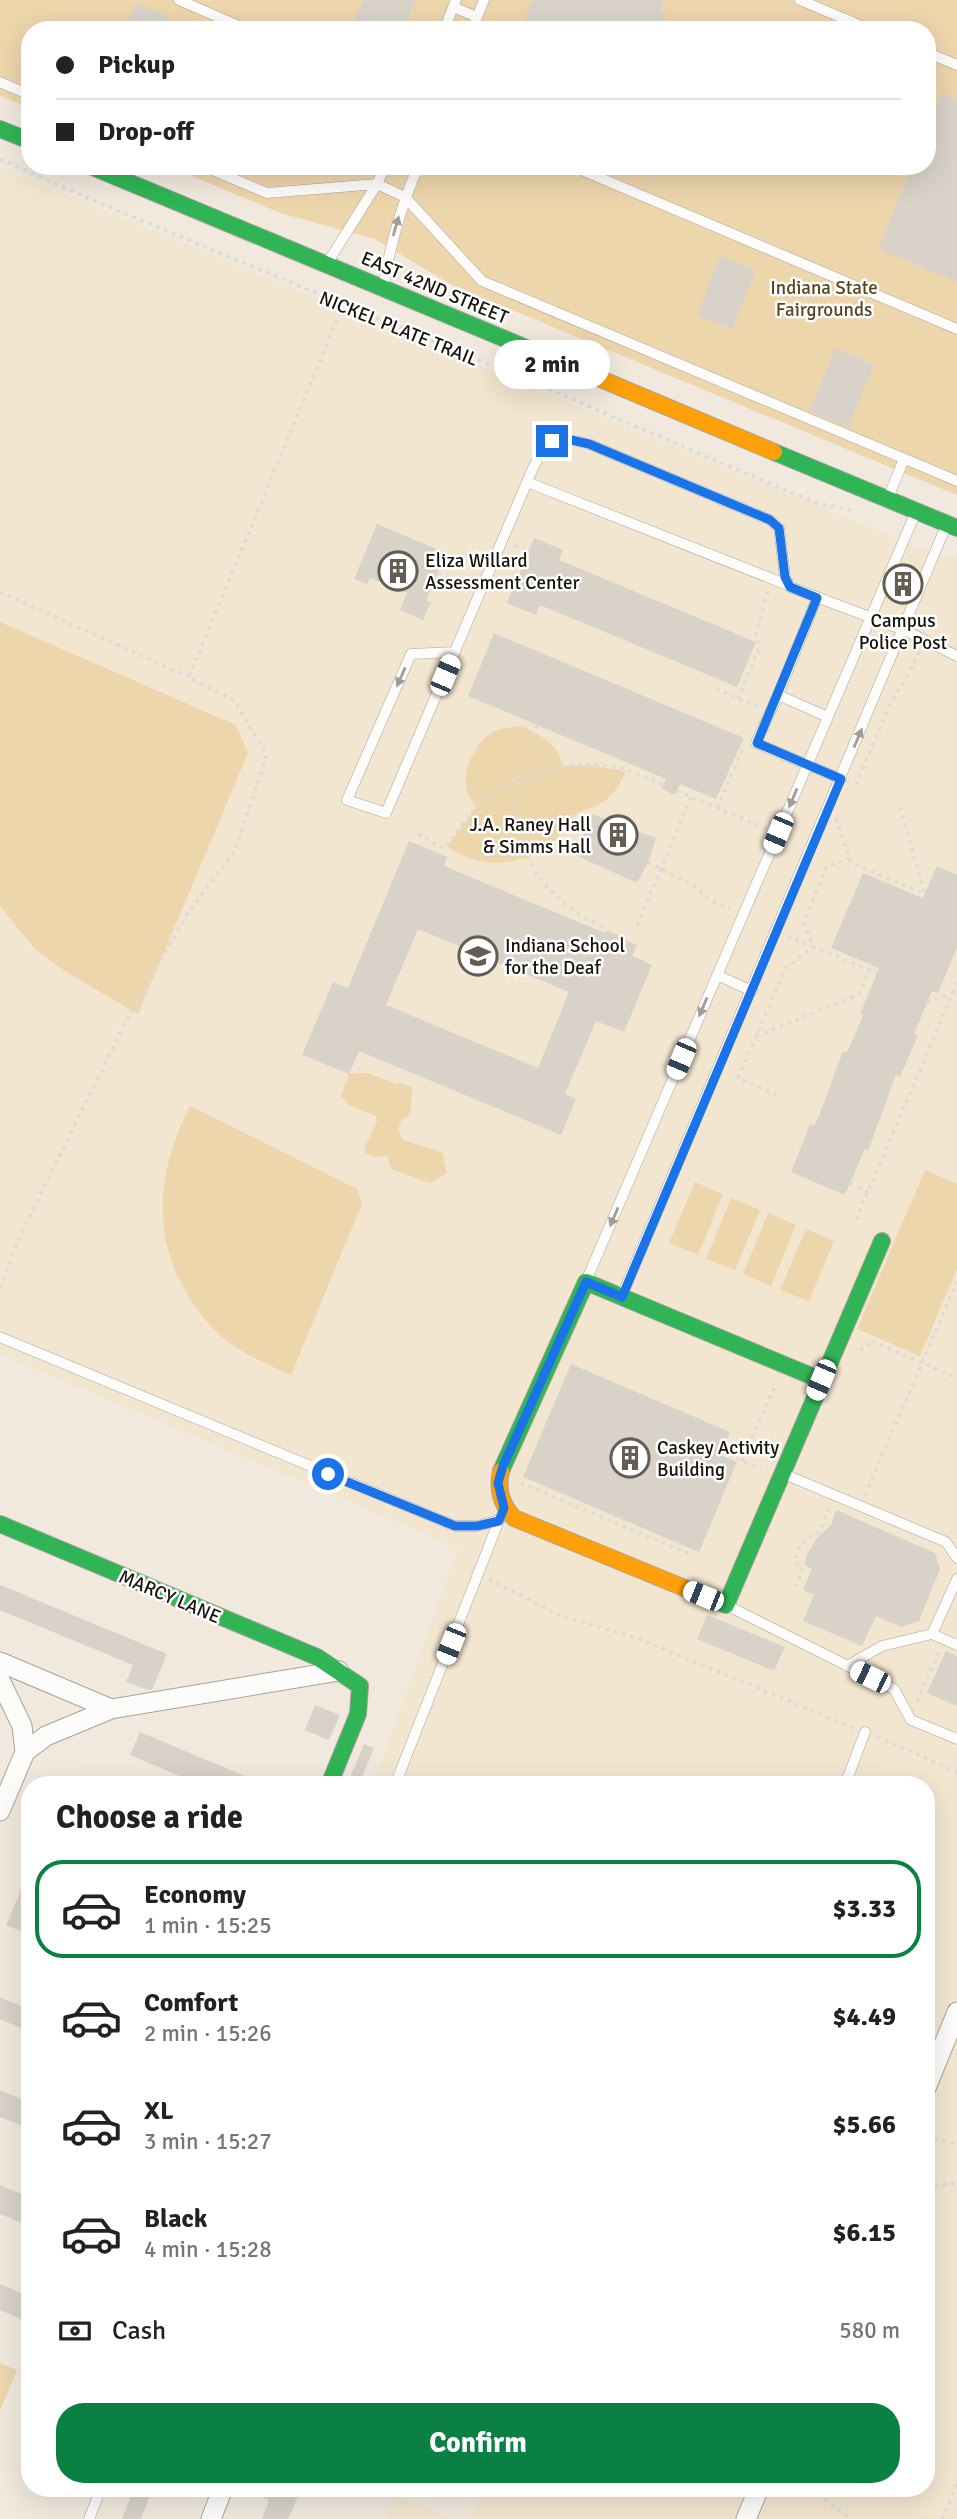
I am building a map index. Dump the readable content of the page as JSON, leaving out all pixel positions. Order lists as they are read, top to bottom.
{
  "streets": {
    "street": ["EAST 42ND STREET", "MARCY LANE"],
    "path": ["NICKEL PLATE TRAIL"]
  },
  "parks": ["Indiana State Fairgrounds"],
  "places": {
    "building": [
      "Eliza Willard Assessment Center",
      "Campus Police Post",
      "J.A. Raney Hall & Simms Hall",
      "Caskey Activity Building"
    ],
    "school or university": ["Indiana School for the Deaf"]
  },
  "page": {
    "banner": ["Pickup", "Drop-off"],
    "bubble": "2 min",
    "heading": "Choose a ride",
    "list": [
      {
        "name": "Economy",
        "note": "1 min · 15:25",
        "value": "$3.33"
      },
      {
        "name": "Comfort",
        "note": "2 min · 15:26",
        "value": "$4.49"
      },
      {
        "name": "XL",
        "note": "3 min · 15:27",
        "value": "$5.66"
      },
      {
        "name": "Black",
        "note": "4 min · 15:28",
        "value": "$6.15"
      }
    ],
    "pay": ["Cash", "580 m"],
    "buttons": "Confirm"
  }
}
